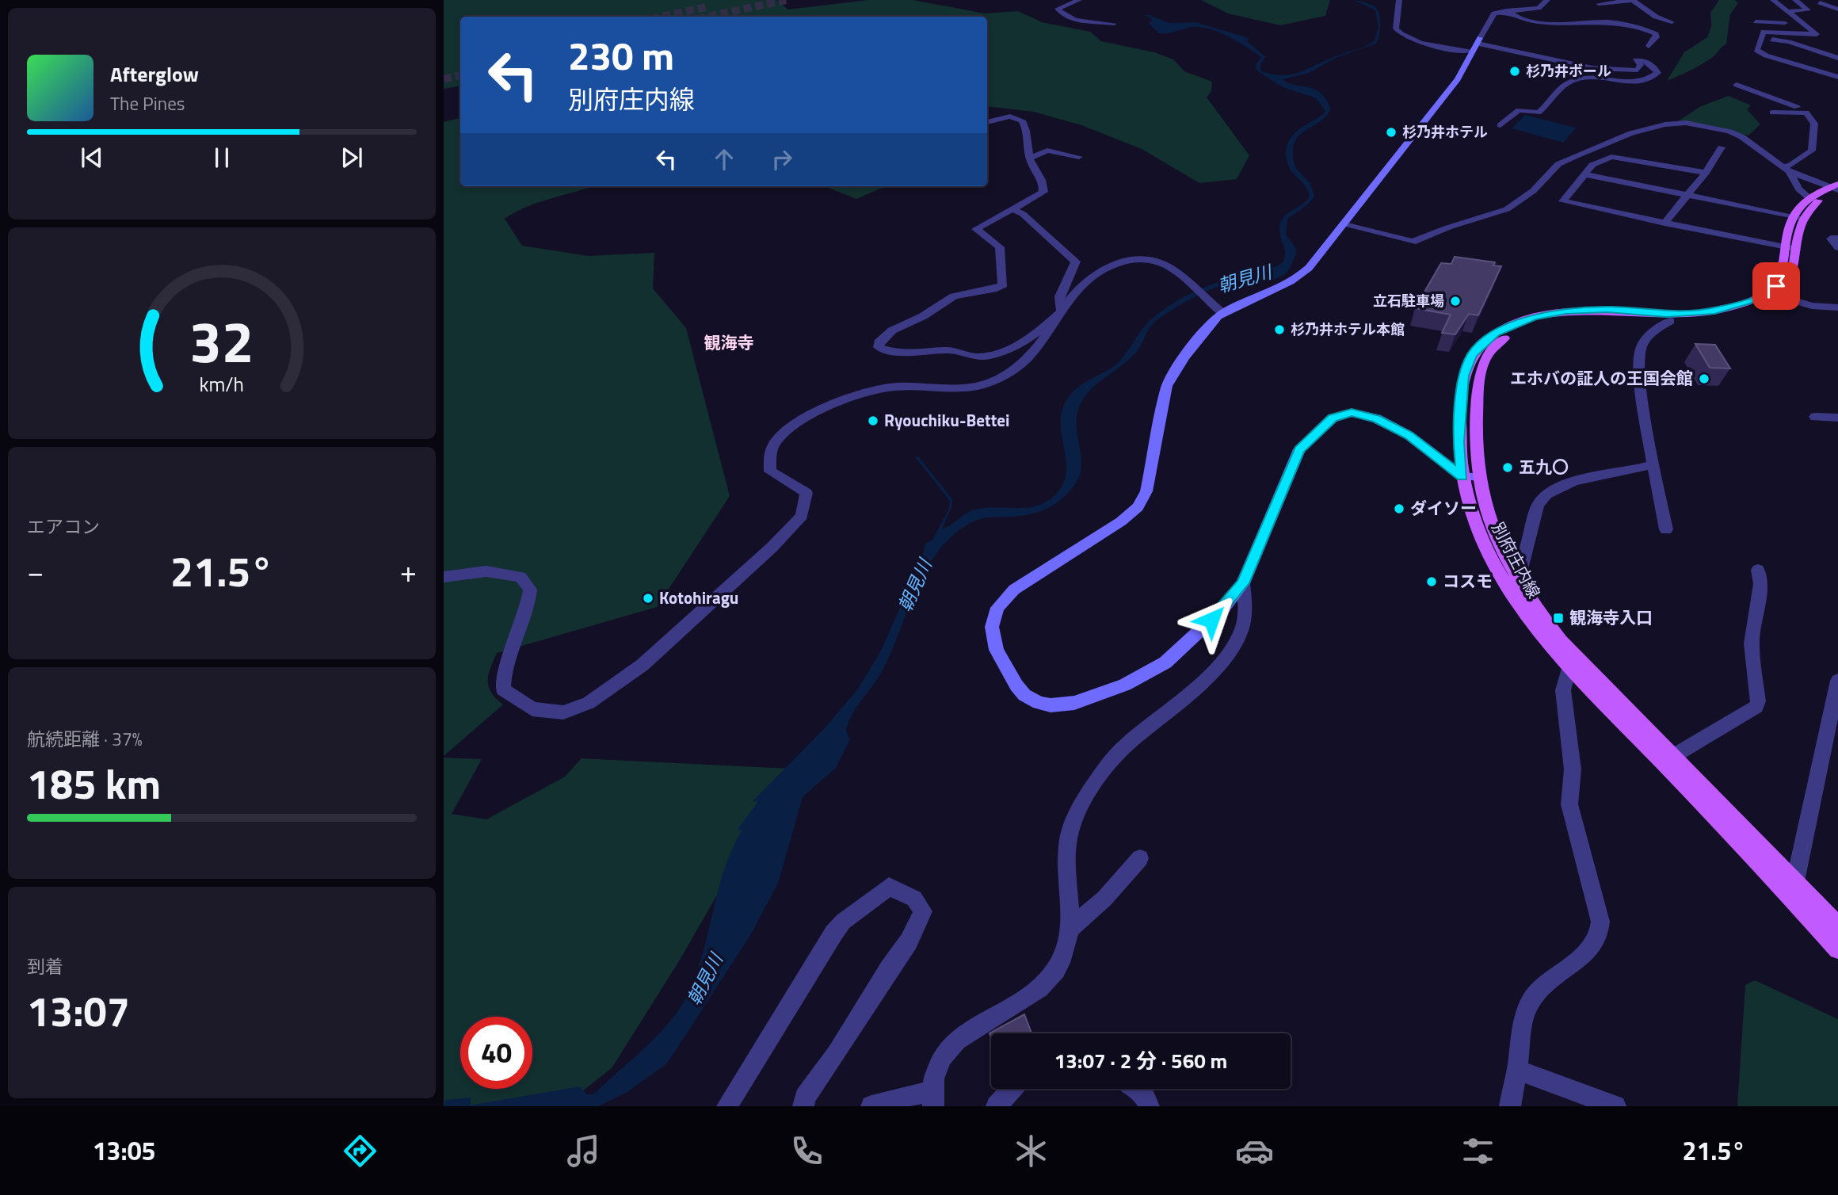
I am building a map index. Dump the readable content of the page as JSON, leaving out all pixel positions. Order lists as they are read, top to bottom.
{
  "streets": {
    "main road": ["別府庄内線"]
  },
  "districts": ["観海寺"],
  "water": ["朝見川"],
  "places": {
    "other": [
      "杉乃井ボール",
      "杉乃井ホテル",
      "立石駐車場",
      "杉乃井ホテル本館",
      "エホバの証人の王国会館",
      "Ryouchiku-Bettei",
      "五九〇",
      "ダイソー",
      "コスモ",
      "Kotohiragu"
    ],
    "transit": ["観海寺入口"]
  },
  "page": {
    "turn": ["230 m", "別府庄内線"],
    "song": ["Afterglow", "The Pines"],
    "tile": [
      "エアコン",
      ["航続距離 · 37%", "185 km"],
      ["到着", "13:07"]
    ],
    "heat": ["−", "21.5°", "+"],
    "limit": "40",
    "trip": "13:07 · 2 分 · 560 m",
    "tabs": ["13:05", "21.5°"],
    "gauge": ["32", "km/h"]
  }
}
